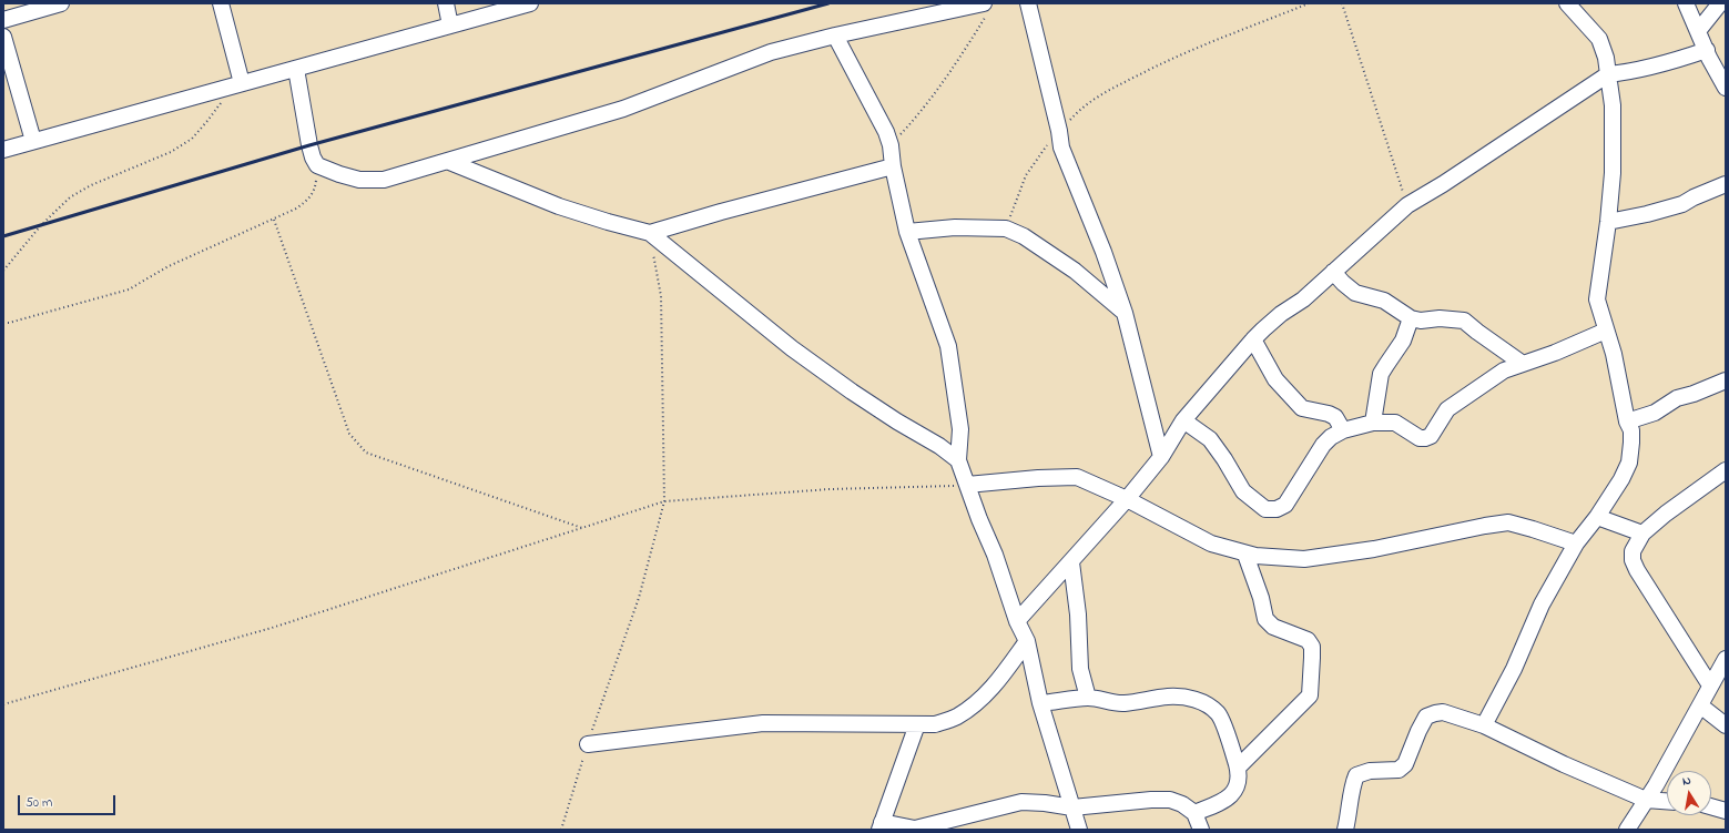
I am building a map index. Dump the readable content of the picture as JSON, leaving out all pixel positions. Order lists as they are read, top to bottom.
{
  "scale_bar": "50 m",
  "north": "top"
}
